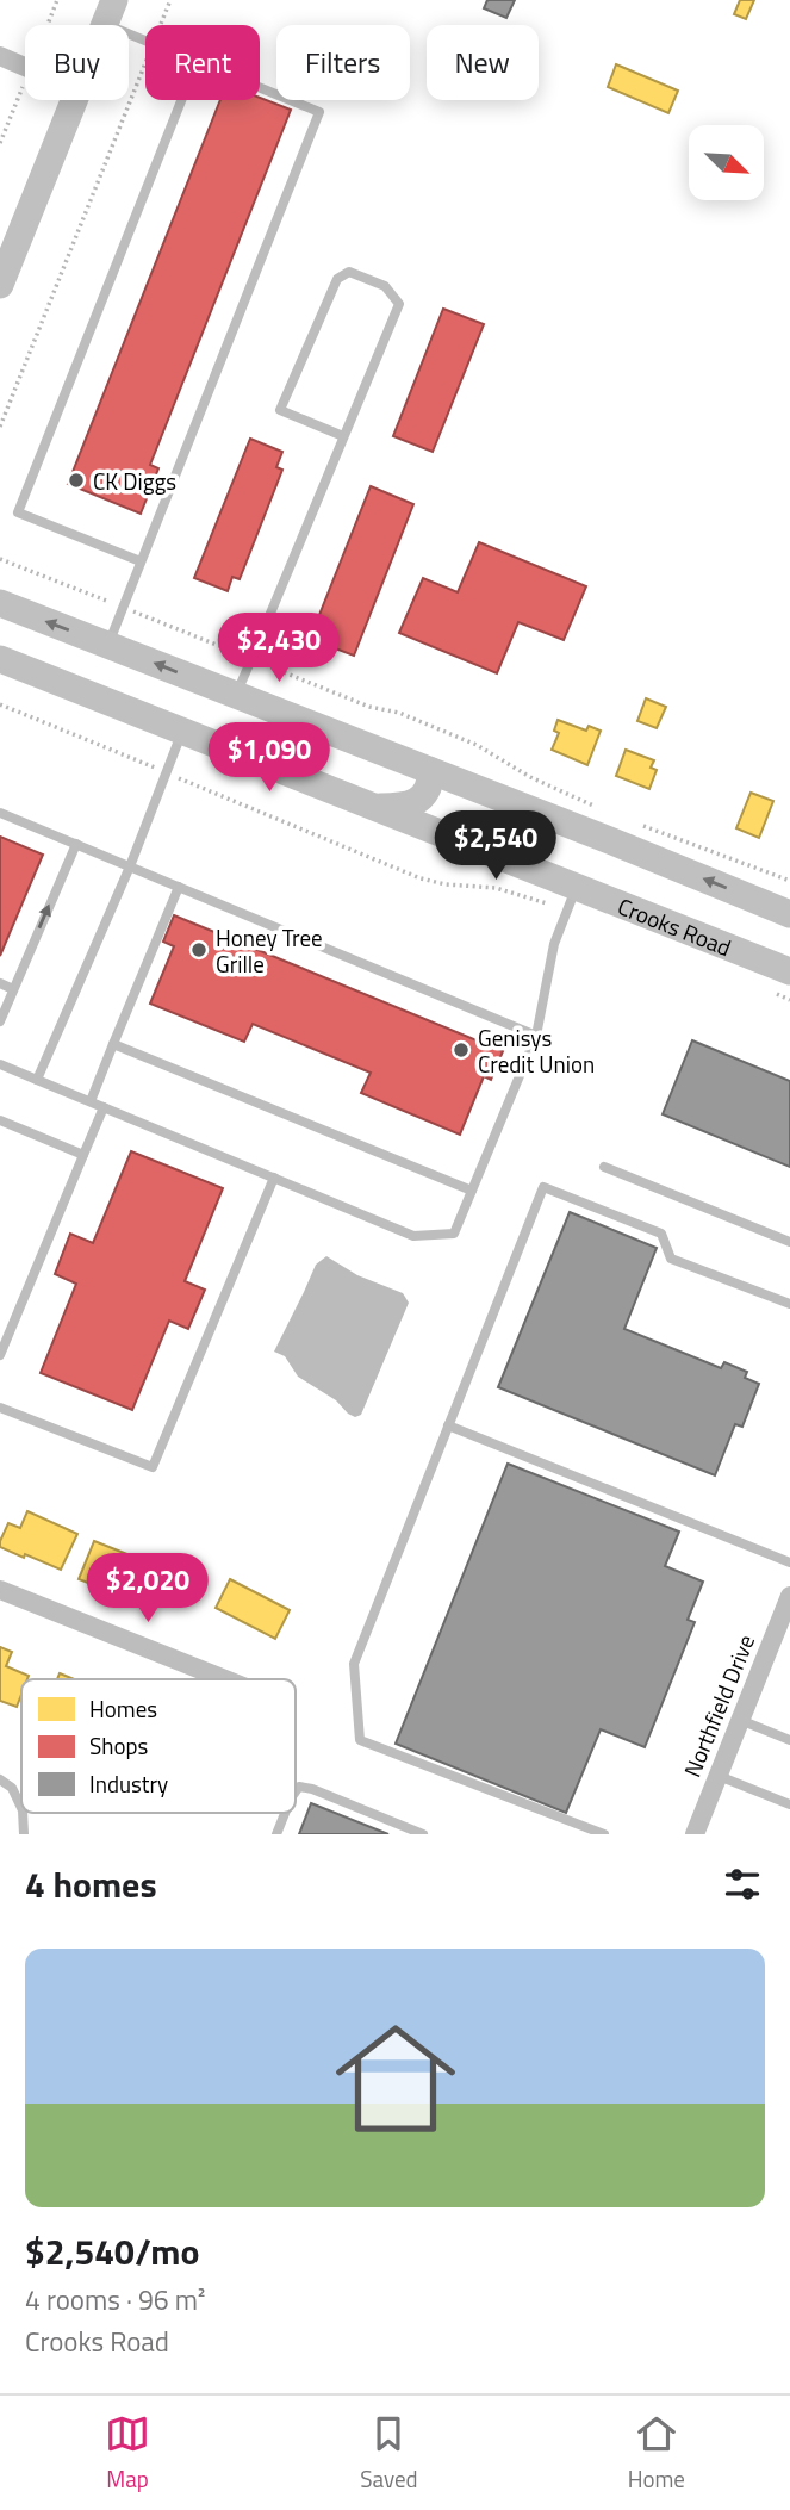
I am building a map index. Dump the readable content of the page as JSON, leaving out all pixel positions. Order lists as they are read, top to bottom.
{
  "streets": {
    "main road": ["Crooks Road"],
    "street": ["Northfield Drive"]
  },
  "places": ["CK Diggs", "Honey Tree Grille", "Genisys Credit Union"],
  "legend": ["Homes", "Shops", "Industry"],
  "north": "bottom right",
  "page": {
    "chip": [
      "Buy",
      "Rent",
      "Filters",
      "New"
    ],
    "price": [
      "$2,430",
      "$1,090",
      "$2,540",
      "$2,020"
    ],
    "heading": "4 homes",
    "list": [
      {
        "name": "$2,540/mo",
        "note": "4 rooms · 96 m² · Crooks Road"
      }
    ],
    "tabs": ["Map", "Saved", "Home"]
  }
}
